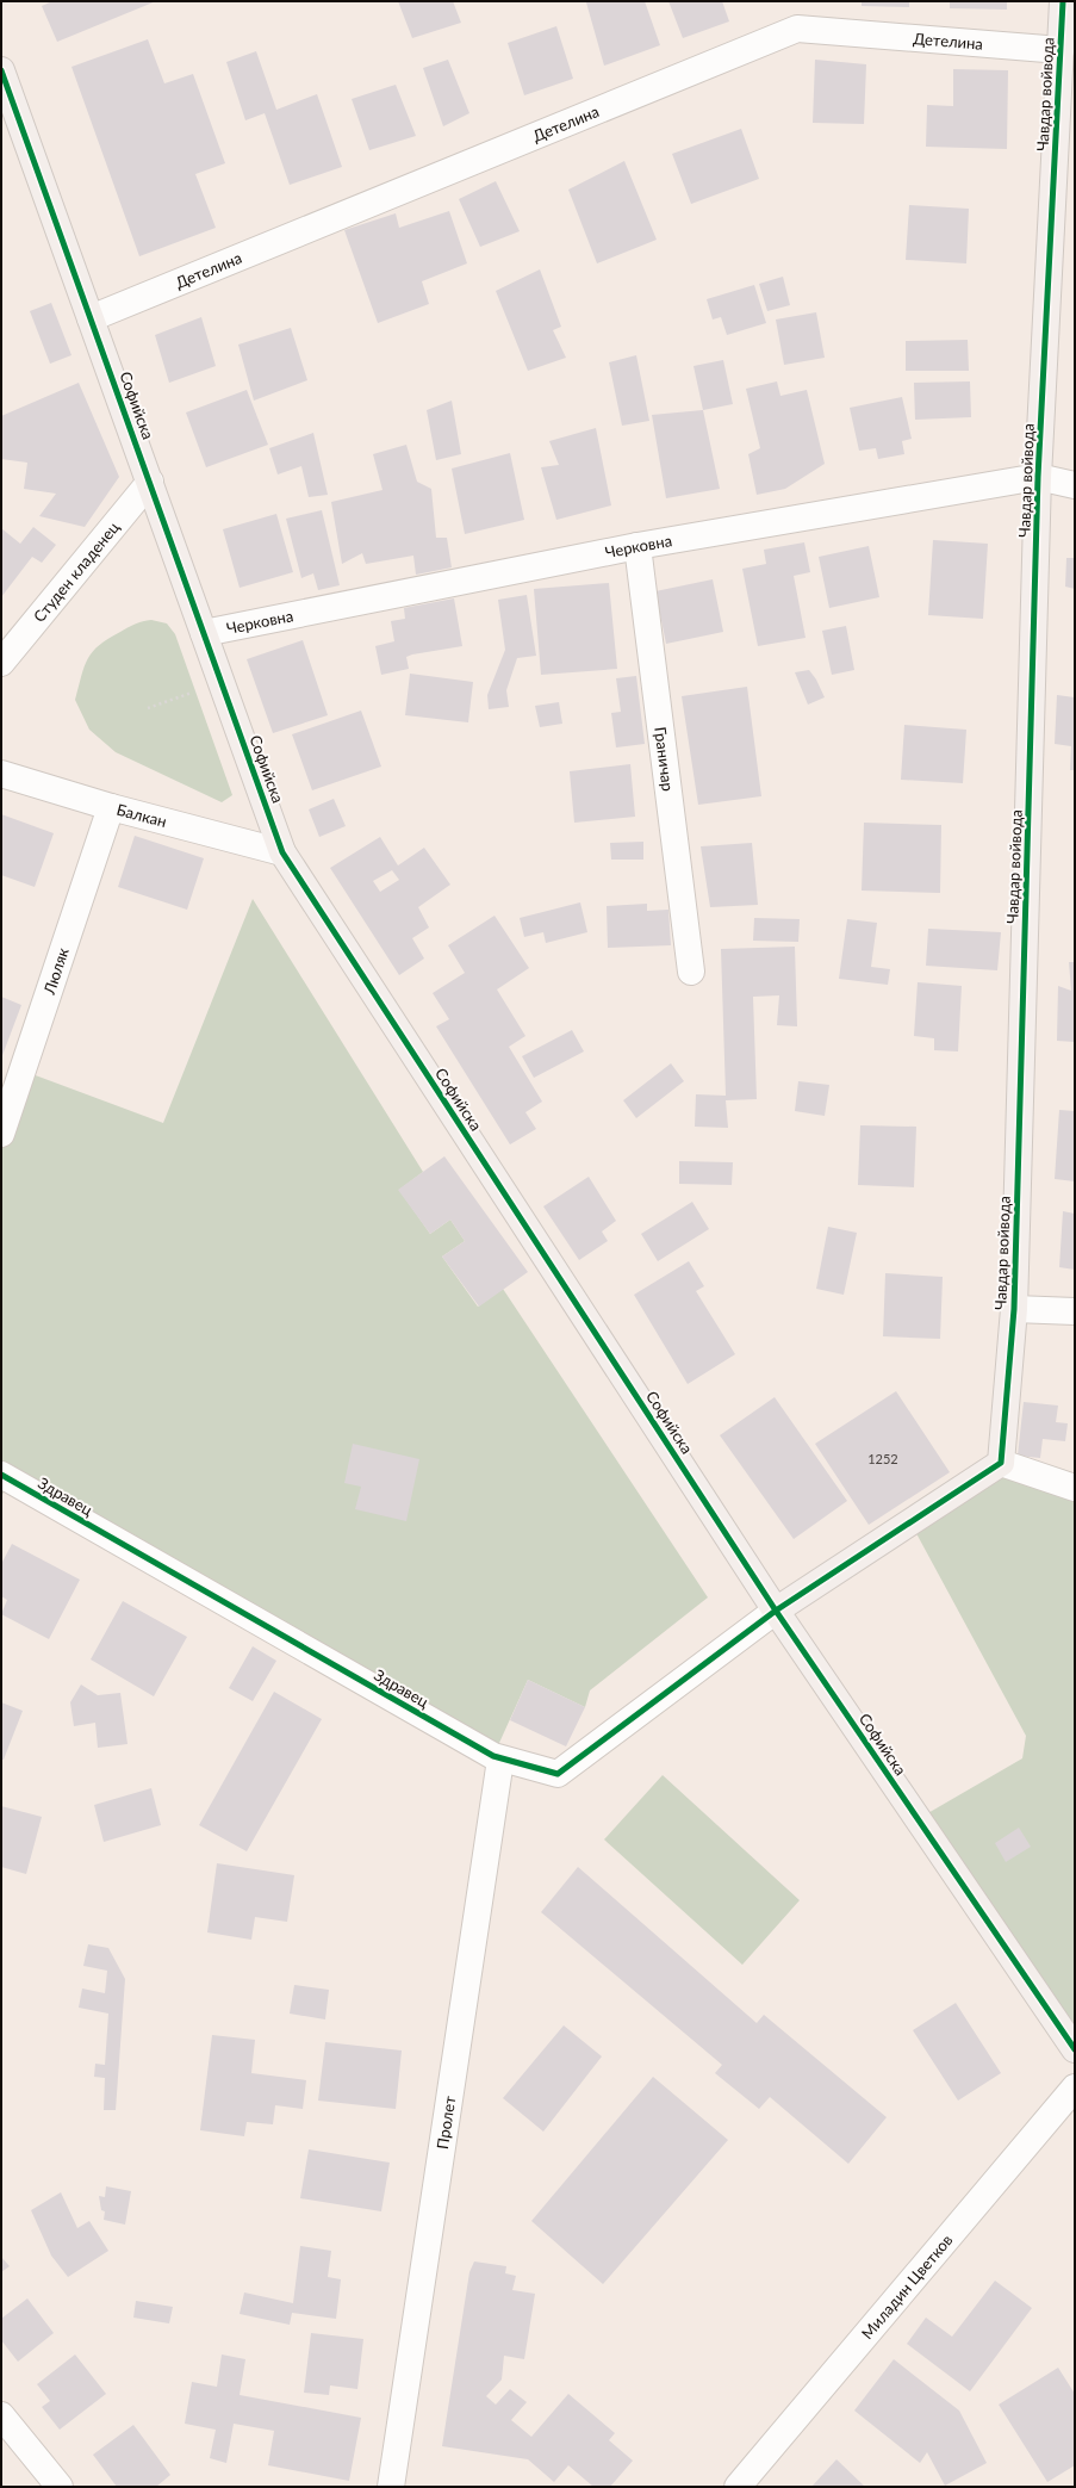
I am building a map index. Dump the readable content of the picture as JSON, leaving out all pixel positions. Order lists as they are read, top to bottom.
{
  "streets": {
    "street": [
      "Детелина",
      "Чавдар войвода",
      "Софийска",
      "Черковна",
      "Студен кладенец",
      "Граничар",
      "Балкан",
      "Люляк",
      "Здравец",
      "Пролет",
      "Миладин Цветков"
    ]
  },
  "crossings": [
    ["Детелина", "Чавдар войвода"],
    ["Детелина", "Софийска"],
    ["Чавдар войвода", "Черковна"],
    ["Софийска", "Черковна"],
    ["Софийска", "Студен кладенец"],
    ["Софийска", "Балкан"],
    ["Софийска", "Здравец"],
    ["Черковна", "Граничар"],
    ["Балкан", "Люляк"],
    ["Здравец", "Пролет"]
  ],
  "house_numbers": ["1252"]
}
